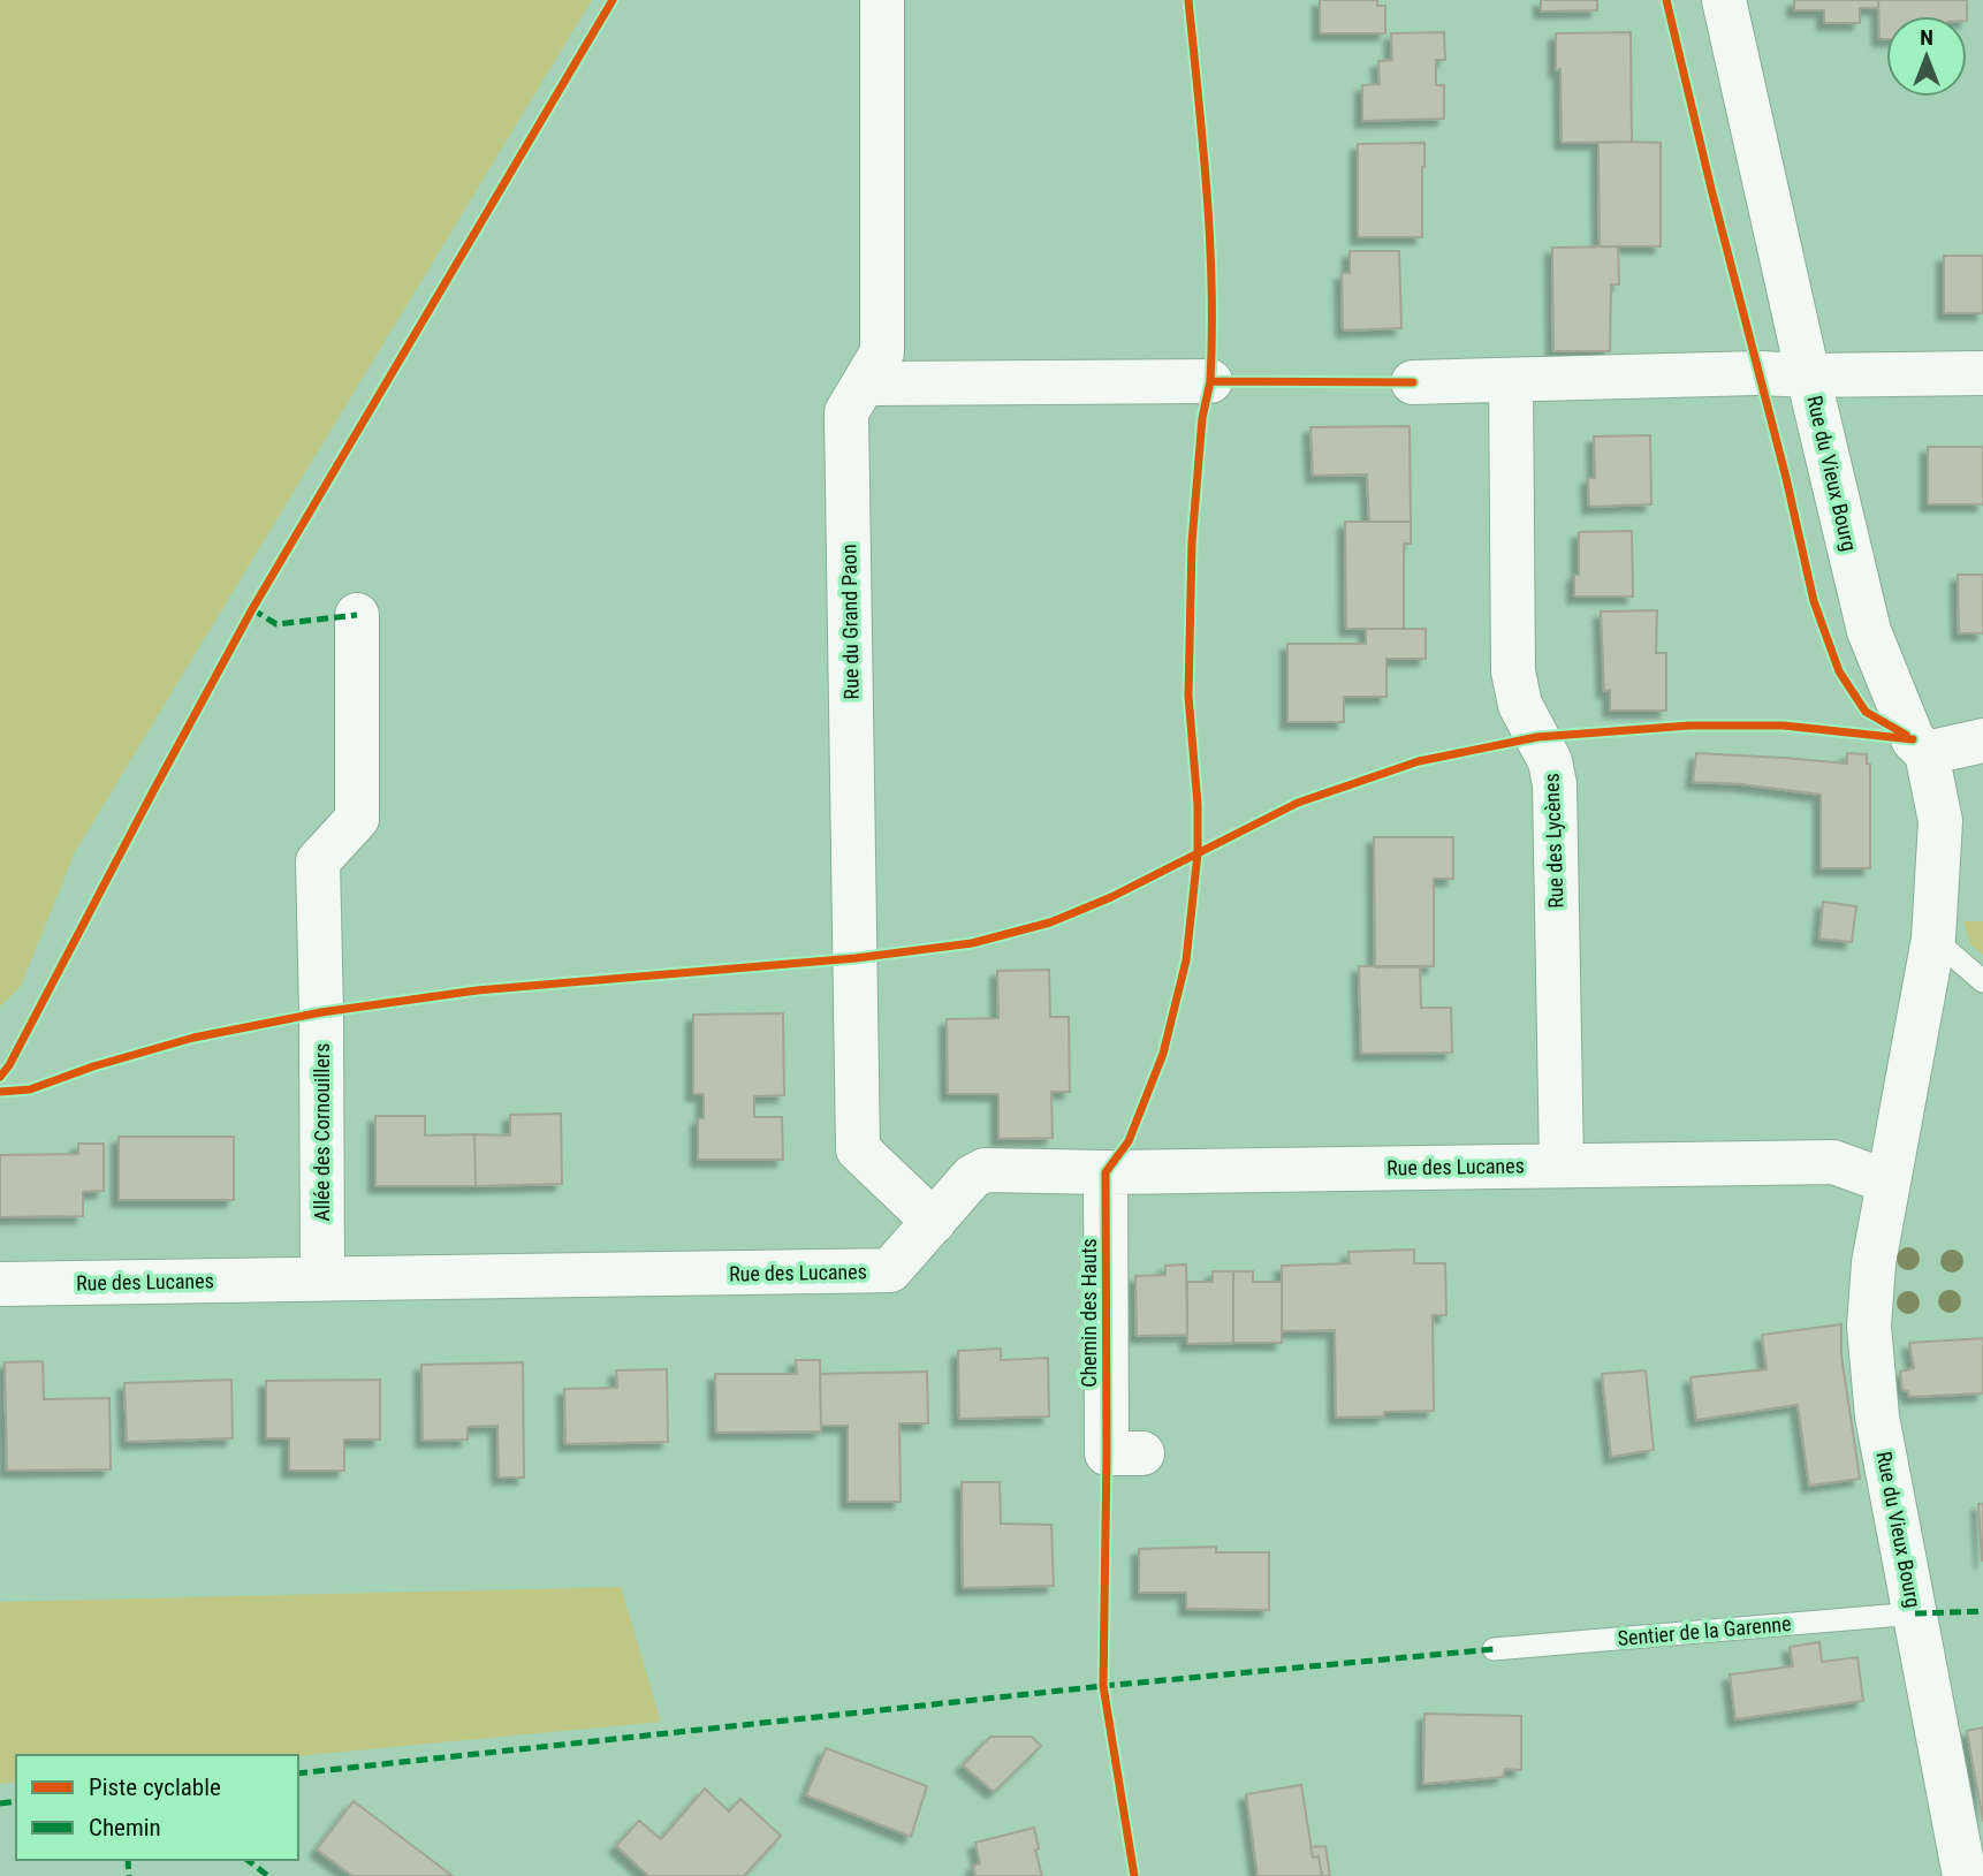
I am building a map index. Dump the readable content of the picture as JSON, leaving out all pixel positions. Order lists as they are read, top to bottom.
{
  "streets": {
    "street": [
      "Rue du Vieux Bourg",
      "Rue du Grand Paon",
      "Rue des Lycènes",
      "Allée des Cornouillers",
      "Rue des Lucanes",
      "Chemin des Hauts"
    ],
    "lane": ["Sentier de la Garenne"]
  },
  "crossings": [
    ["Rue du Vieux Bourg", "Rue des Lucanes"],
    ["Rue du Vieux Bourg", "Sentier de la Garenne"],
    ["Rue du Grand Paon", "Rue des Lucanes"],
    ["Rue des Lycènes", "Rue des Lucanes"],
    ["Allée des Cornouillers", "Rue des Lucanes"],
    ["Rue des Lucanes", "Chemin des Hauts"]
  ],
  "legend": ["Piste cyclable", "Chemin"],
  "north": "top"
}
